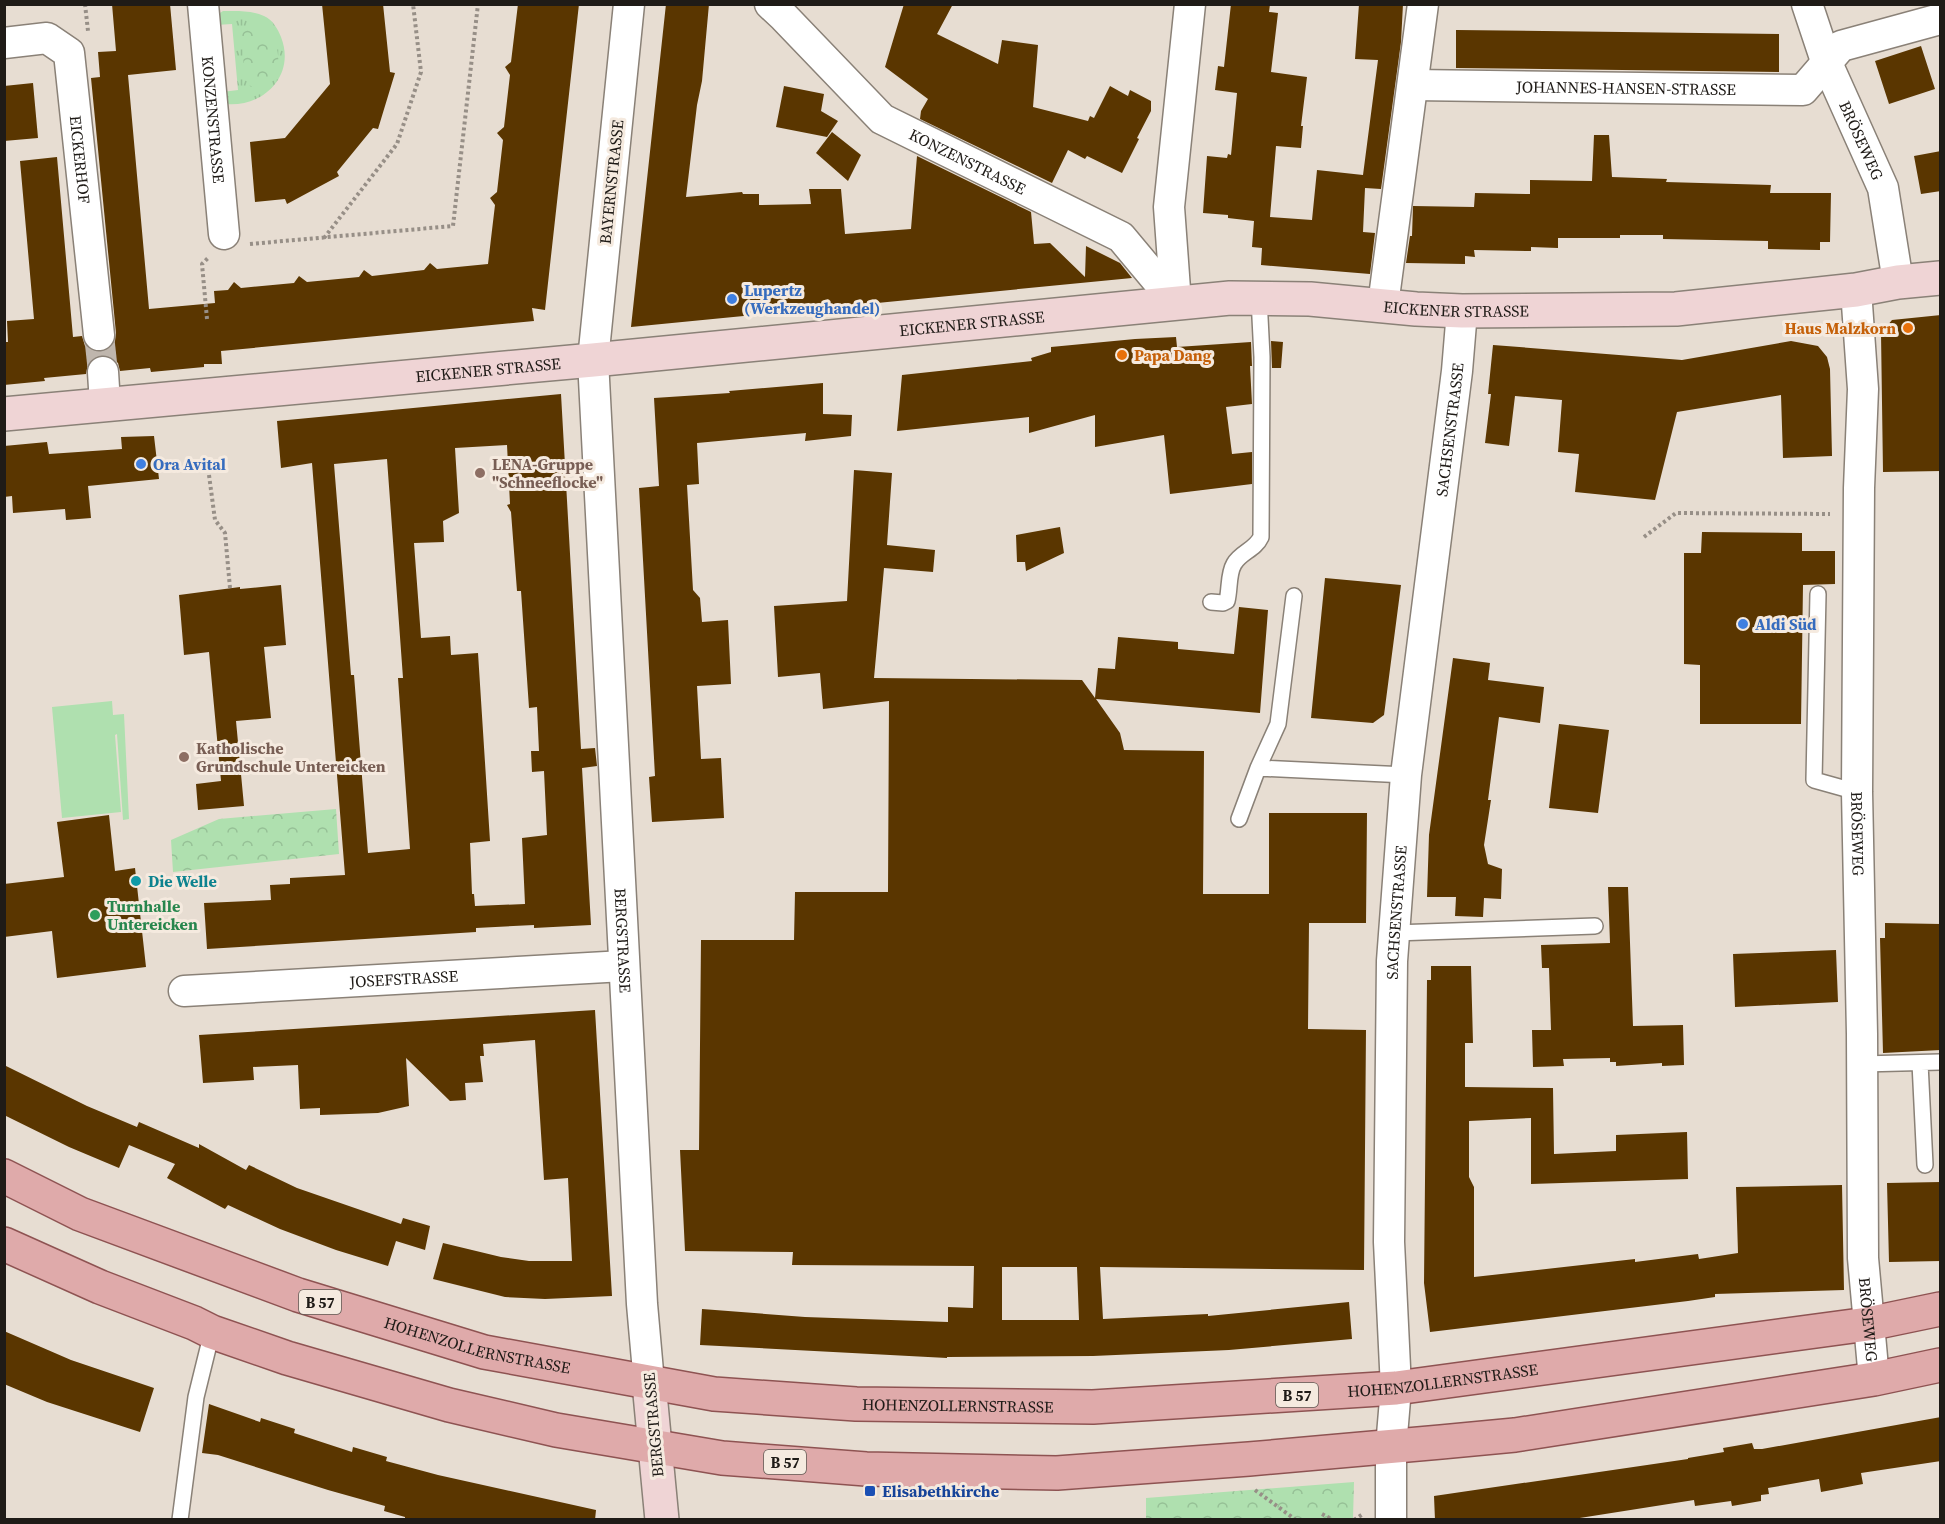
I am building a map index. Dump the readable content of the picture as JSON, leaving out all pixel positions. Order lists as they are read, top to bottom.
{
  "streets": {
    "main road": ["B 57", "HOHENZOLLERNSTRASSE"],
    "street": [
      "JOHANNES-HANSEN-STRASSE",
      "KONZENSTRASSE",
      "BRÖSEWEG",
      "EICKERHOF",
      "BAYERNSTRASSE",
      "EICKENER STRASSE",
      "SACHSENSTRASSE",
      "BERGSTRASSE",
      "JOSEFSTRASSE"
    ]
  },
  "crossings": [
    ["JOHANNES-HANSEN-STRASSE", "BRÖSEWEG"],
    ["KONZENSTRASSE", "EICKENER STRASSE"],
    ["BRÖSEWEG", "EICKENER STRASSE"],
    ["BRÖSEWEG", "B 57"],
    ["BRÖSEWEG", "HOHENZOLLERNSTRASSE"],
    ["BAYERNSTRASSE", "EICKENER STRASSE"],
    ["BAYERNSTRASSE", "BERGSTRASSE"],
    ["EICKENER STRASSE", "SACHSENSTRASSE"],
    ["EICKENER STRASSE", "BERGSTRASSE"],
    ["SACHSENSTRASSE", "B 57"],
    ["SACHSENSTRASSE", "HOHENZOLLERNSTRASSE"],
    ["BERGSTRASSE", "JOSEFSTRASSE"],
    ["BERGSTRASSE", "B 57"],
    ["BERGSTRASSE", "HOHENZOLLERNSTRASSE"]
  ],
  "places": {
    "other": [
      "Lupertz (Werkzeughandel)",
      "Haus Malzkorn",
      "Papa Dang",
      "Ora Avital",
      "LENA-Gruppe \"Schneeflocke\"",
      "Aldi Süd",
      "Katholische Grundschule Untereicken",
      "Die Welle",
      "Turnhalle Untereicken"
    ],
    "transit": ["Elisabethkirche"]
  }
}
